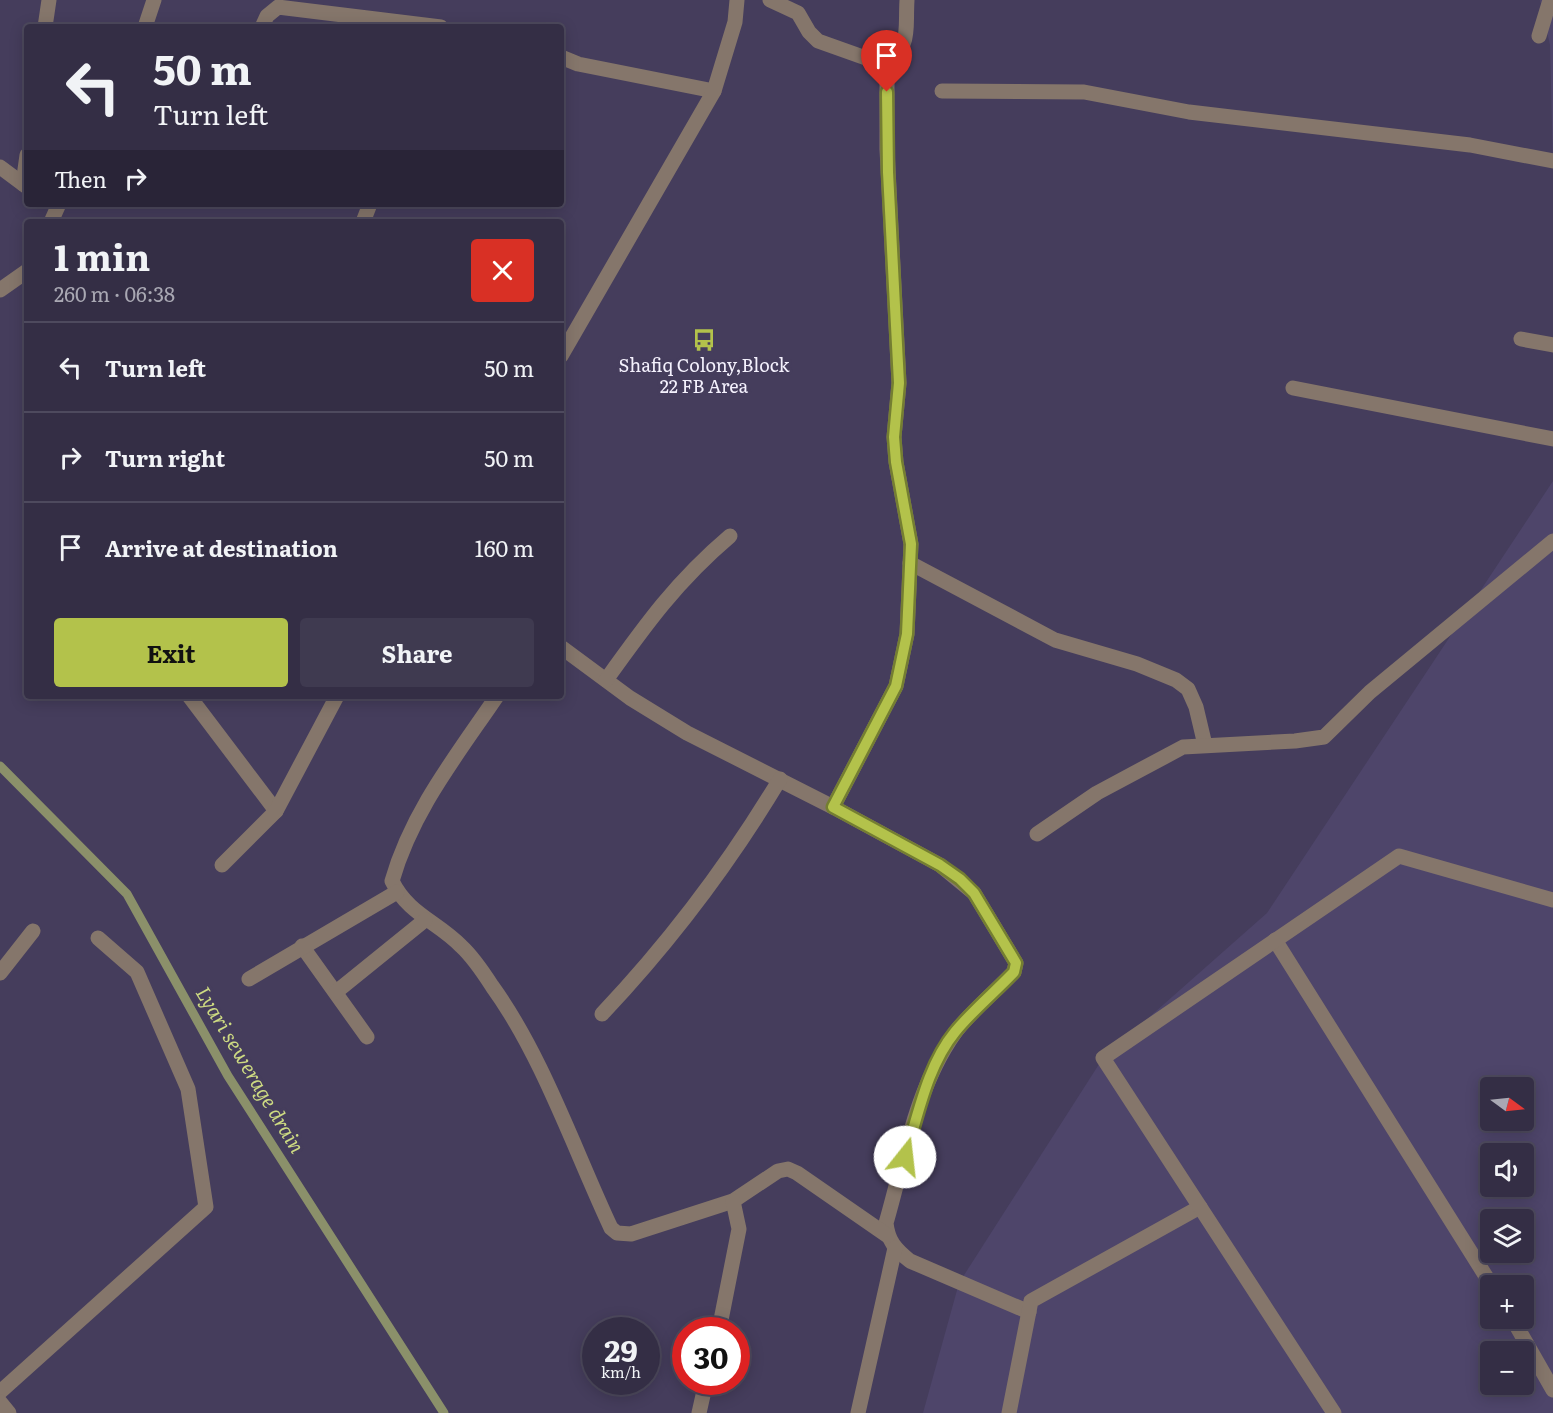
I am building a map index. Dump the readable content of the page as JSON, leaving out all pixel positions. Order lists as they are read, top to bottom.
{
  "water": ["Lyari sewerage drain"],
  "places": {
    "bus stop": ["Shafiq Colony,Block 22 FB Area"]
  },
  "north": "right",
  "page": {
    "turn": ["50 m", "Turn left"],
    "then": "Then",
    "heading": ["1 min", "260 m · 06:38"],
    "list": [
      {
        "name": "Turn left",
        "value": "50 m"
      },
      {
        "name": "Turn right",
        "value": "50 m"
      },
      {
        "name": "Arrive at destination",
        "value": "160 m"
      }
    ],
    "buttons": ["Exit", "Share"],
    "map_buttons": ["+", "−"],
    "speed": "29 km/h",
    "limit": "30"
  }
}
